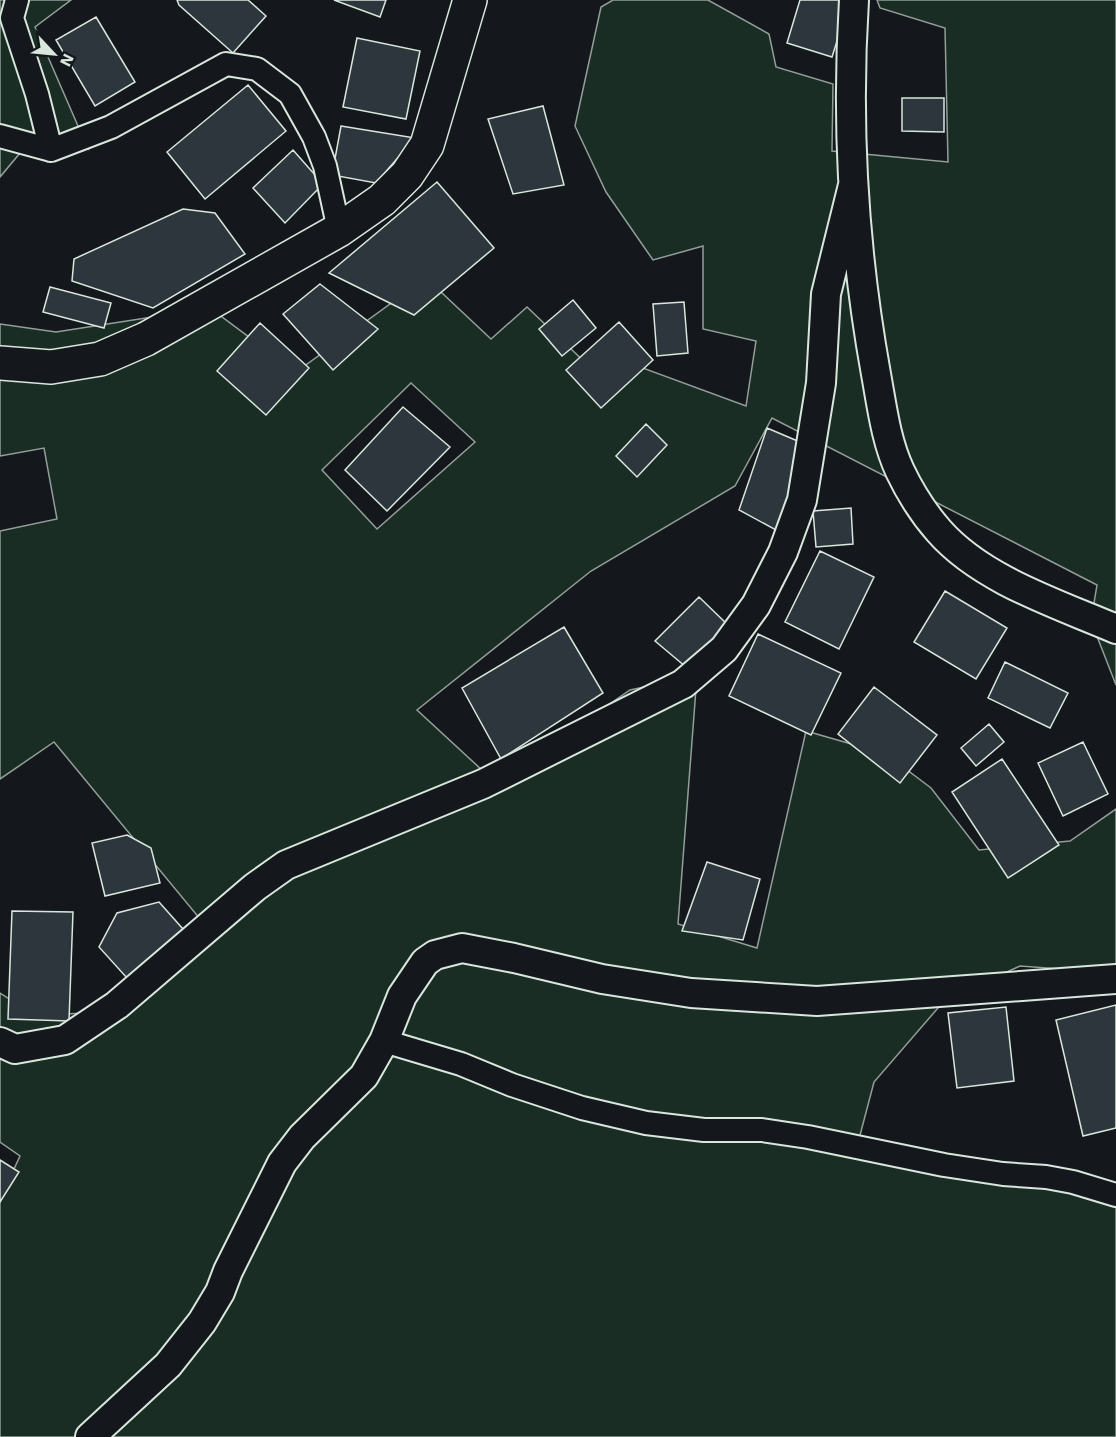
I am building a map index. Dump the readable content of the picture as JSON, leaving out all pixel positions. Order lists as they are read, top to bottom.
{
  "north": "bottom right"
}
